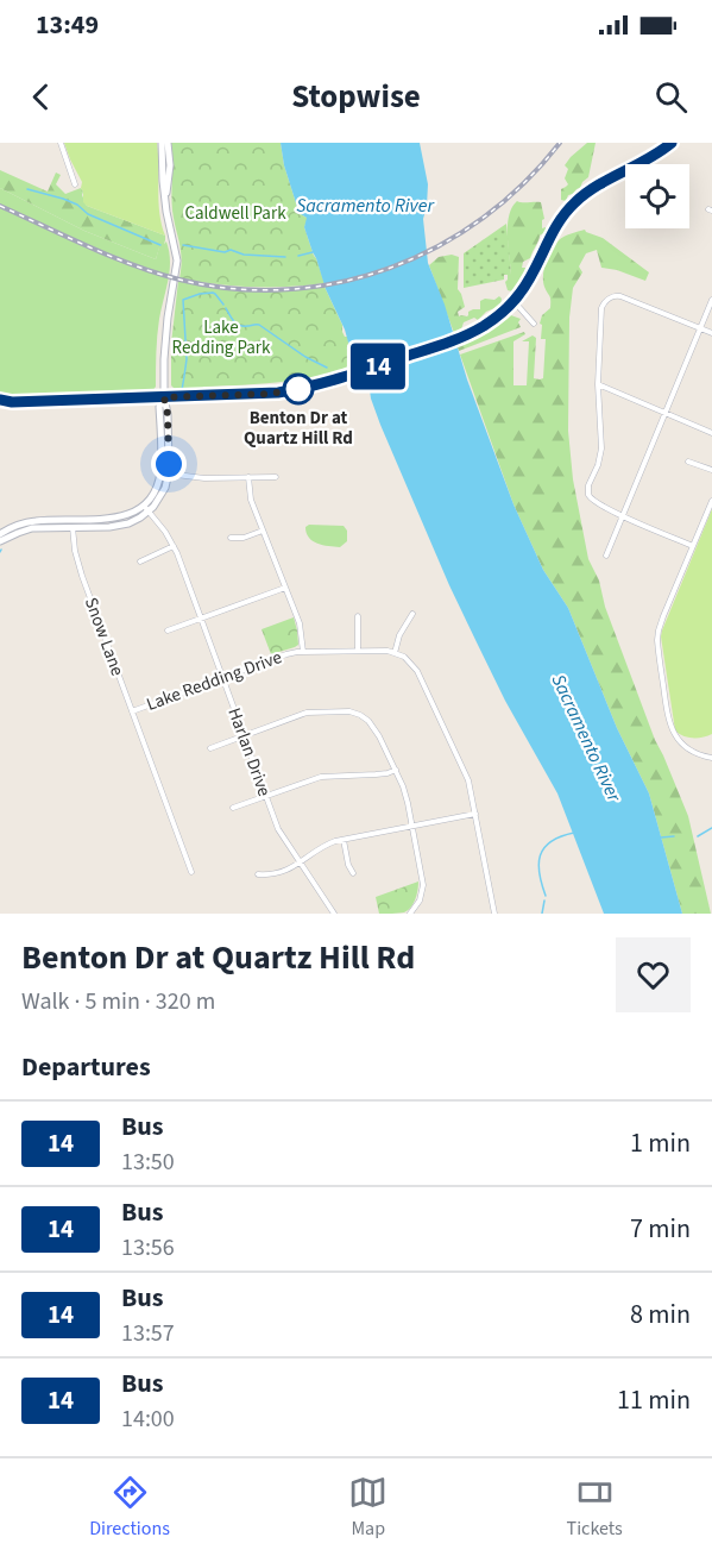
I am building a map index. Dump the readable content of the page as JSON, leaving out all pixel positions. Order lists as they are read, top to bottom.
{
  "streets": {
    "street": ["Snow Lane", "Lake Redding Drive", "Harlan Drive"]
  },
  "crossings": [
    ["Snow Lane", "Lake Redding Drive"],
    ["Lake Redding Drive", "Harlan Drive"]
  ],
  "water": ["Sacramento River"],
  "parks": ["Caldwell Park", "Lake Redding Park"],
  "places": ["Benton Dr at Quartz Hill Rd"],
  "lines": ["bus line 14"],
  "page": {
    "status": "13:49",
    "header": "Stopwise",
    "on_map": "14",
    "heading": [
      ["Benton Dr at Quartz Hill Rd", "Walk · 5 min · 320 m"],
      "Departures"
    ],
    "list": [
      {
        "mark": "14",
        "name": "Bus",
        "note": "13:50",
        "value": "1 min"
      },
      {
        "mark": "14",
        "name": "Bus",
        "note": "13:56",
        "value": "7 min"
      },
      {
        "mark": "14",
        "name": "Bus",
        "note": "13:57",
        "value": "8 min"
      },
      {
        "mark": "14",
        "name": "Bus",
        "note": "14:00",
        "value": "11 min"
      }
    ],
    "tabs": ["Directions", "Map", "Tickets"]
  }
}
